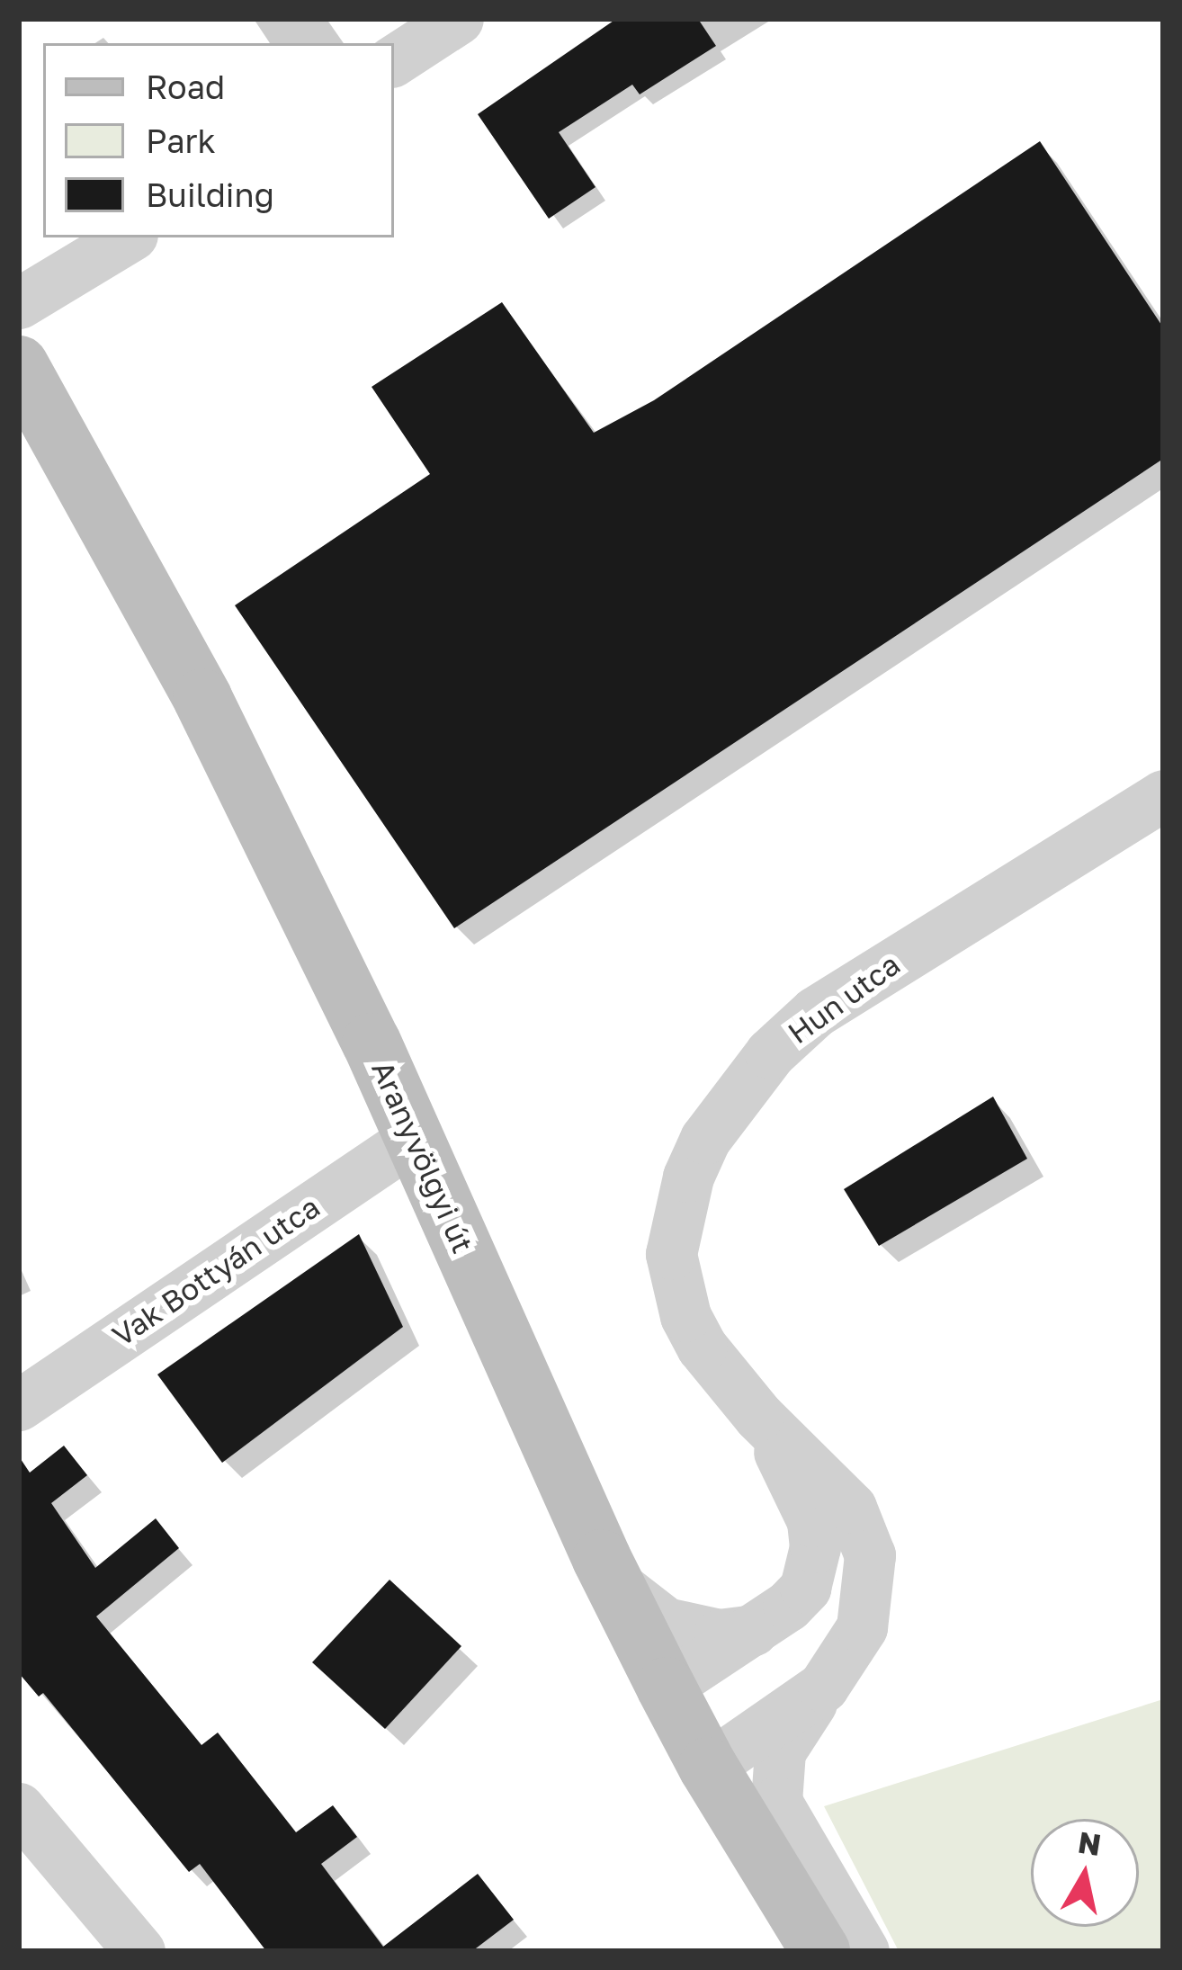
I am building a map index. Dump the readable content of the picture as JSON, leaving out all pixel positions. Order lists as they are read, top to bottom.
{
  "streets": {
    "street": ["Hun utca", "Aranyvölgyi út", "Vak Bottyán utca"]
  },
  "crossings": [
    ["Hun utca", "Aranyvölgyi út"],
    ["Aranyvölgyi út", "Vak Bottyán utca"]
  ],
  "legend": ["Road", "Park", "Building"],
  "north": "top"
}
